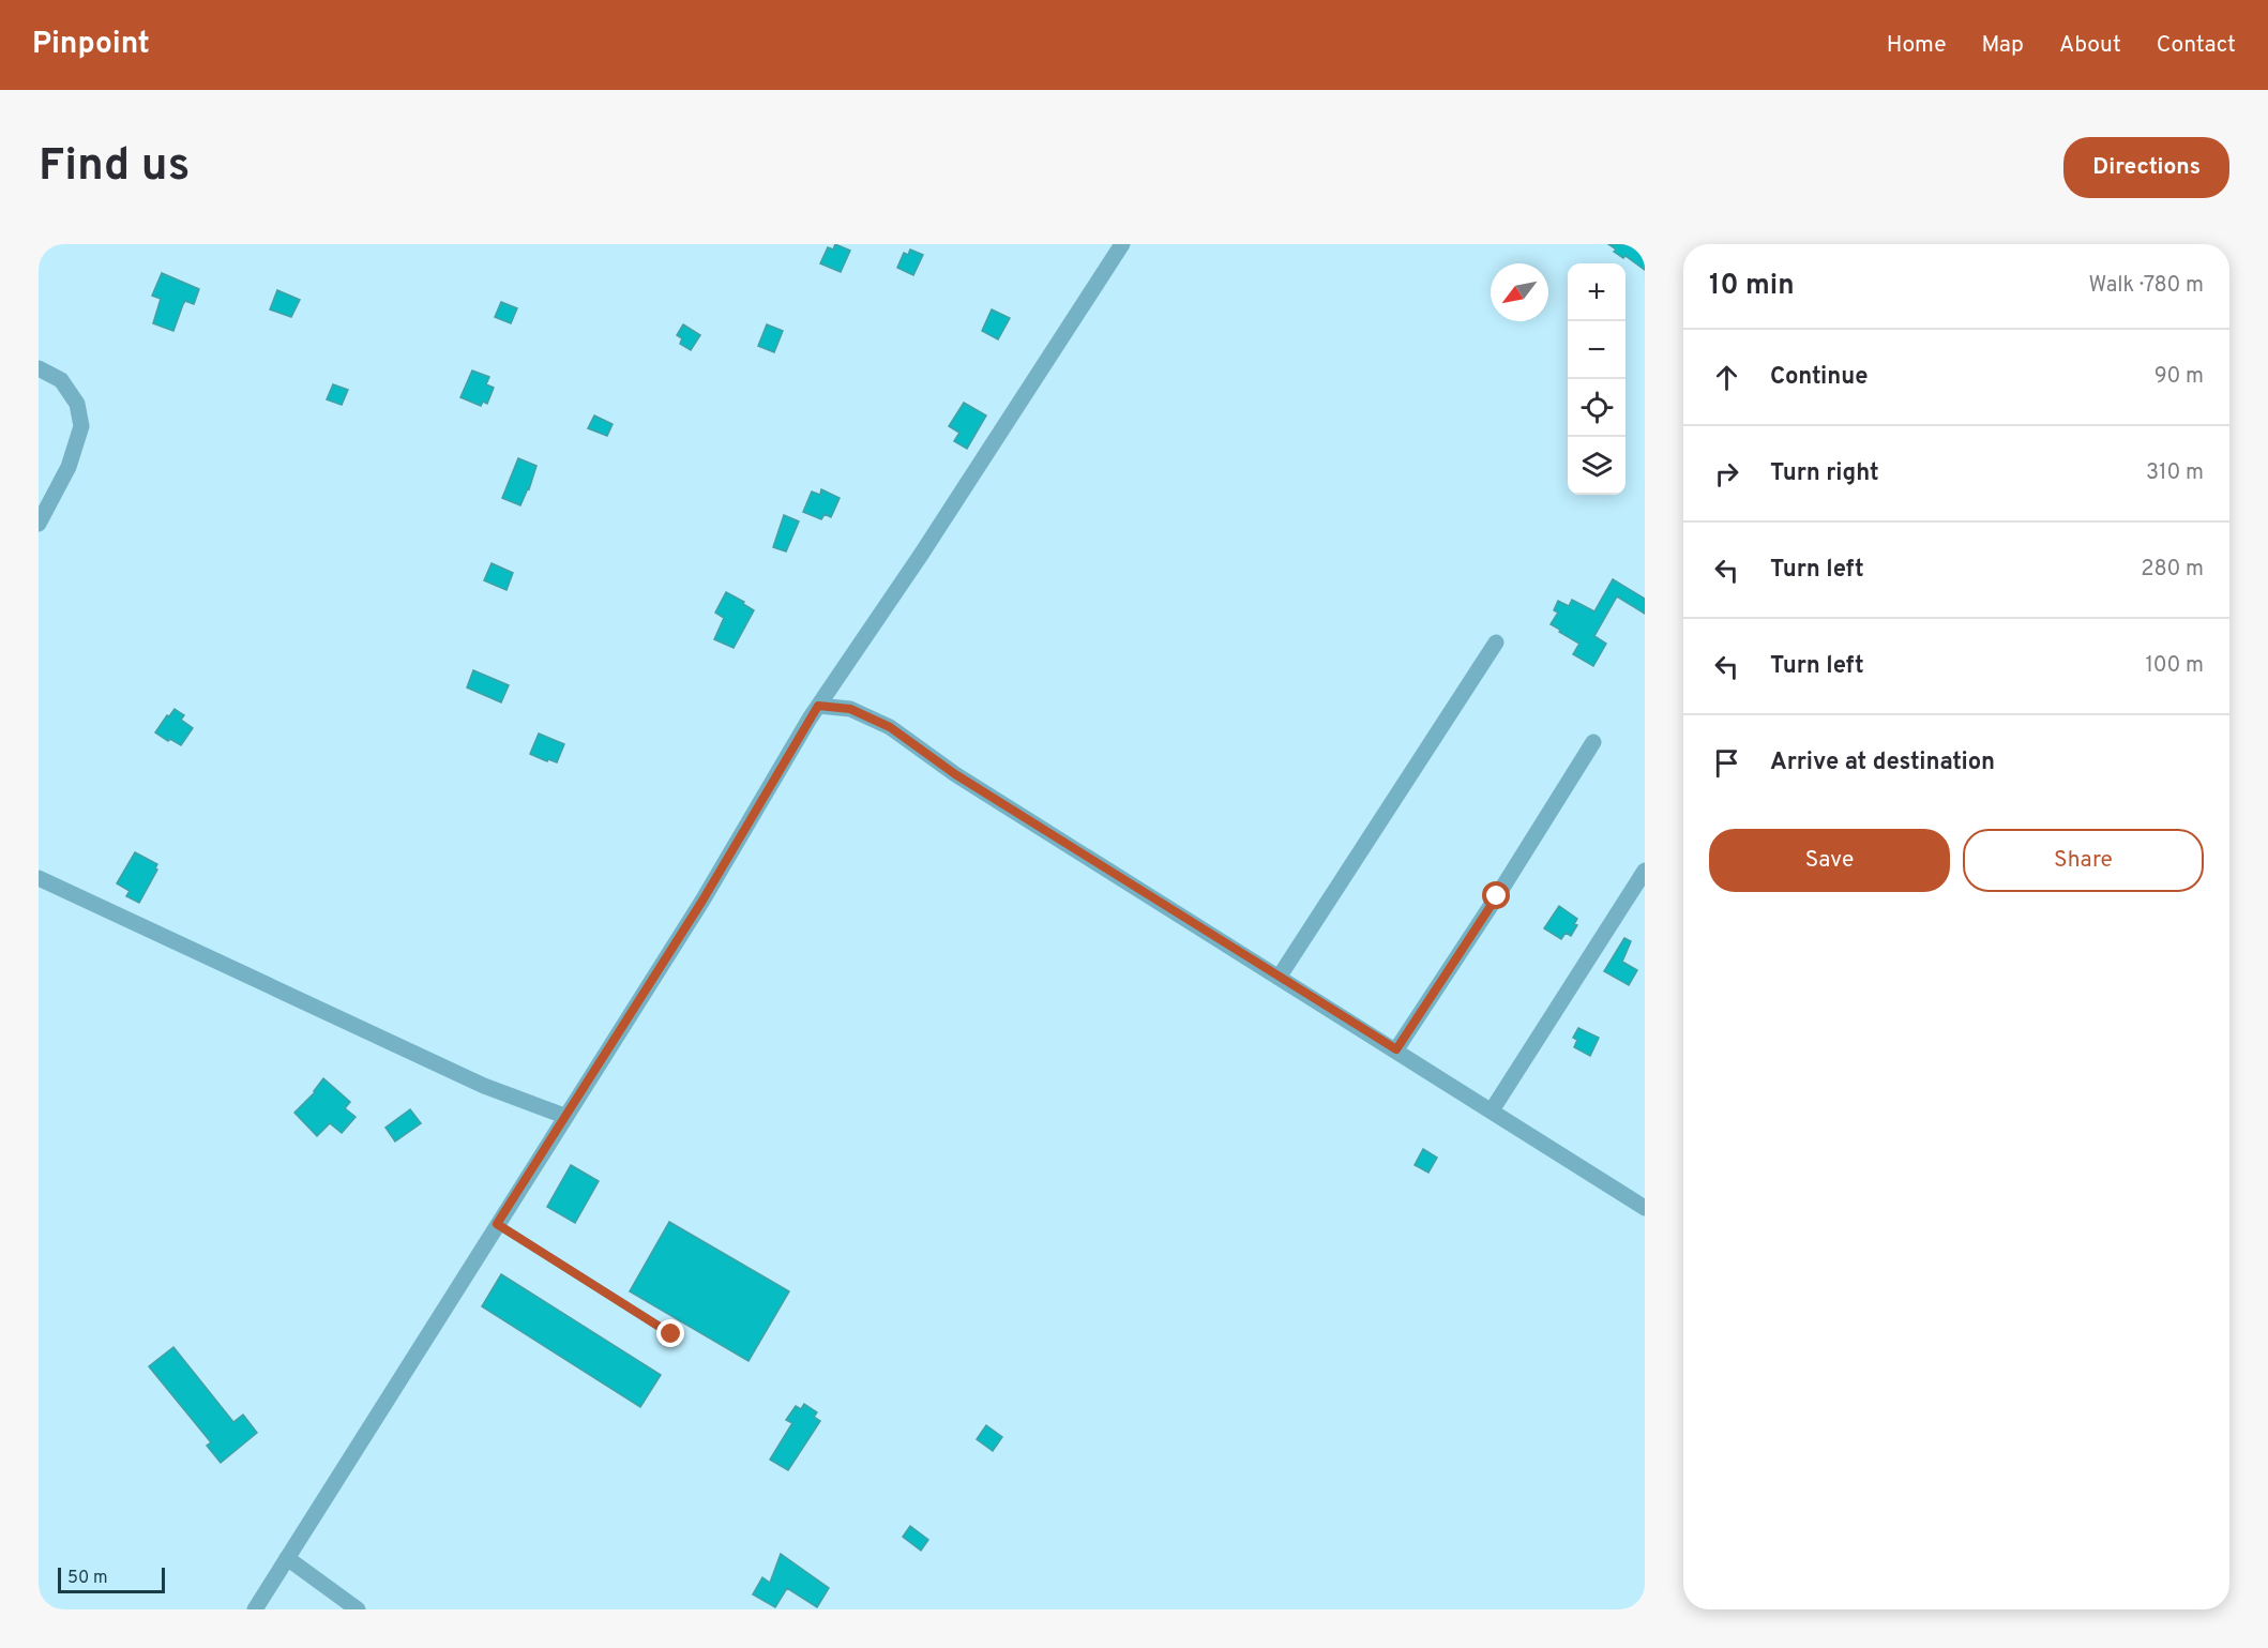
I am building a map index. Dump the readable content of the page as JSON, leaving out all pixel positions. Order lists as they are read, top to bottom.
{
  "scale_bar": "50 m",
  "north": "bottom left",
  "page": {
    "header": "Pinpoint",
    "nav": [
      "Home",
      "Map",
      "About",
      "Contact"
    ],
    "buttons": [
      "Directions",
      ["Save", "Share"]
    ],
    "title": "Find us",
    "heading": ["10 min", "Walk · 780 m"],
    "map_buttons": ["+", "−"],
    "list": [
      ["Continue", "90 m"],
      ["Turn right", "310 m"],
      ["Turn left", "280 m"],
      ["Turn left", "100 m"],
      "Arrive at destination"
    ],
    "scale": "50 m"
  }
}
